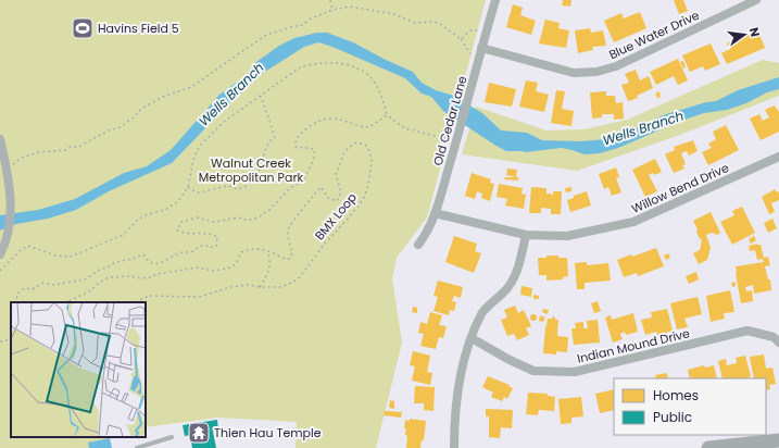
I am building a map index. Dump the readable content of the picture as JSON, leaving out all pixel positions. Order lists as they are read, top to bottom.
{
  "streets": {
    "street": [
      "Blue Water Drive",
      "Old Cedar Lane",
      "Willow Bend Drive",
      "Indian Mound Drive"
    ],
    "path": ["BMX Loop"]
  },
  "crossings": [
    ["Blue Water Drive", "Old Cedar Lane"],
    ["Old Cedar Lane", "Willow Bend Drive"]
  ],
  "water": ["Wells Branch"],
  "parks": ["Walnut Creek Metropolitan Park"],
  "places": {
    "sports": ["Havins Field 5"],
    "temple": ["Thien Hau Temple"]
  },
  "legend": ["Homes", "Public"],
  "north": "right"
}
